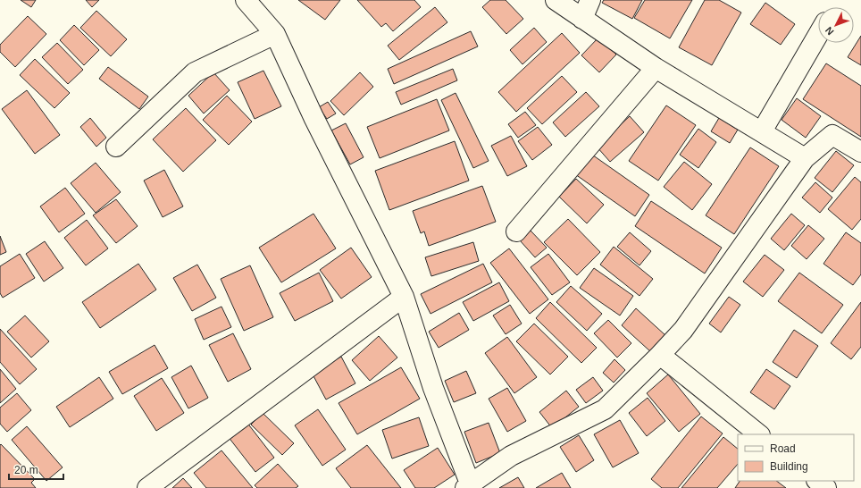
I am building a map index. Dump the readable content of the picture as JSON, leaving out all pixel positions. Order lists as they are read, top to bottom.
{
  "legend": ["Road", "Building"],
  "scale_bar": "20 m",
  "north": "bottom left"
}
